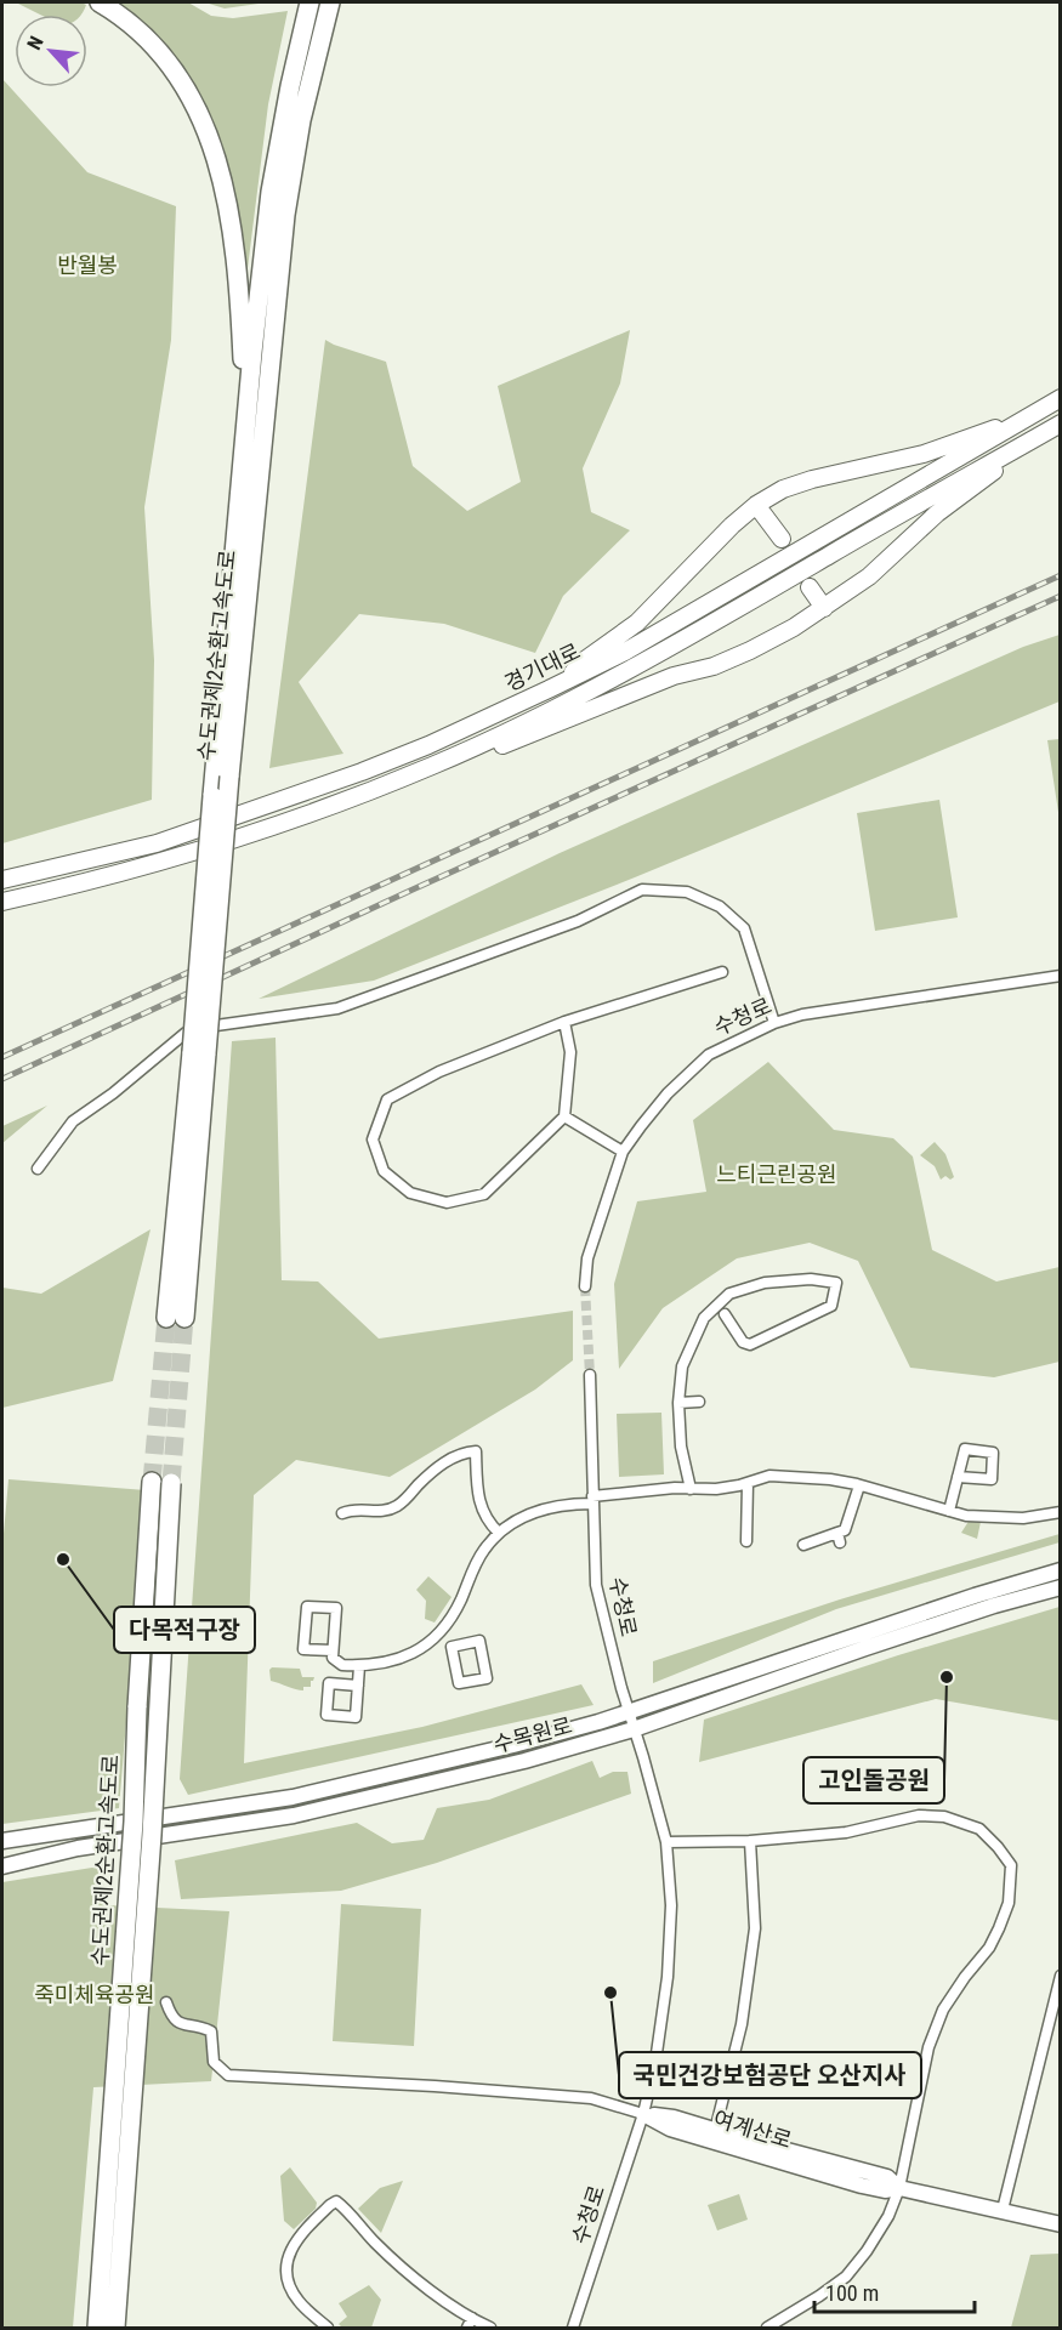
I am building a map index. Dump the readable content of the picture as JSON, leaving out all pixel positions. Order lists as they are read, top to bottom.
{
  "streets": {
    "highway": ["수도권제2순환고속도로"],
    "main road": ["경기대로"],
    "street": ["수청로", "수목원로", "여계산로"]
  },
  "crossings": [
    ["수청로", "수목원로"],
    ["수청로", "여계산로"]
  ],
  "parks": ["반월봉", "느티근린공원", "죽미체육공원"],
  "places": ["다목적구장", "고인돌공원", "국민건강보험공단 오산지사"],
  "scale_bar": "100 m",
  "north": "top left"
}
